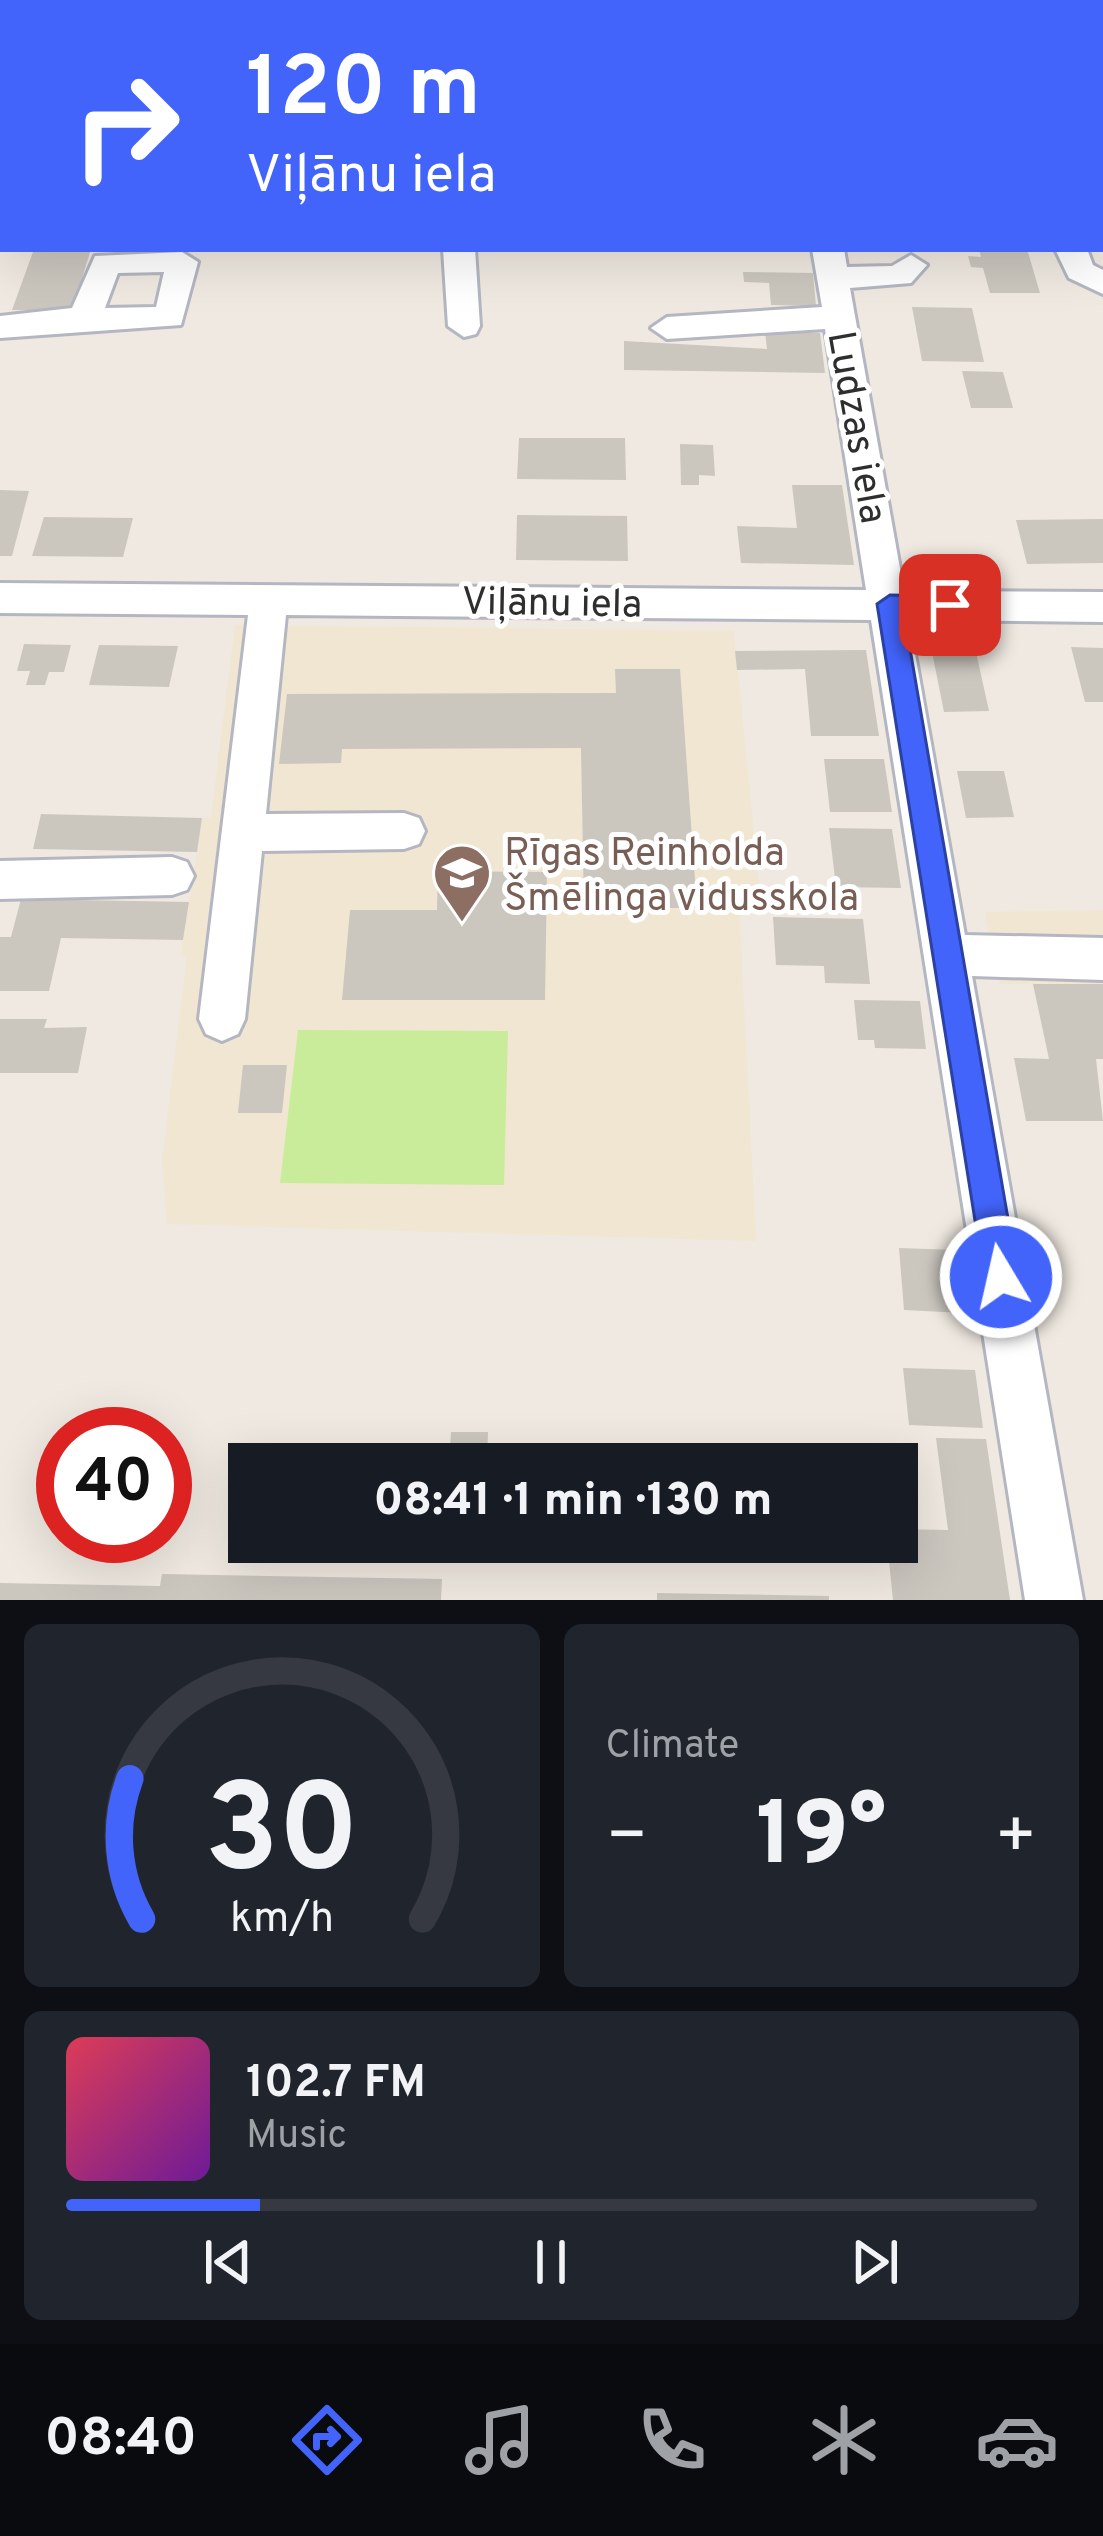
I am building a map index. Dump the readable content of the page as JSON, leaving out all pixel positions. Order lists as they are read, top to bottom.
{
  "streets": {
    "street": ["Ludzas iela", "Viļānu iela"]
  },
  "crossings": [
    ["Ludzas iela", "Viļānu iela"]
  ],
  "places": {
    "school or university": ["Rīgas Reinholda Šmēlinga vidusskola"]
  },
  "page": {
    "turn": ["120 m", "Viļānu iela"],
    "limit": "40",
    "trip": "08:41 · 1 min · 130 m",
    "tile": "Climate",
    "heat": ["−", "19°", "+"],
    "song": ["102.7 FM", "Music"],
    "tabs": "08:40",
    "gauge": ["30", "km/h"]
  }
}
